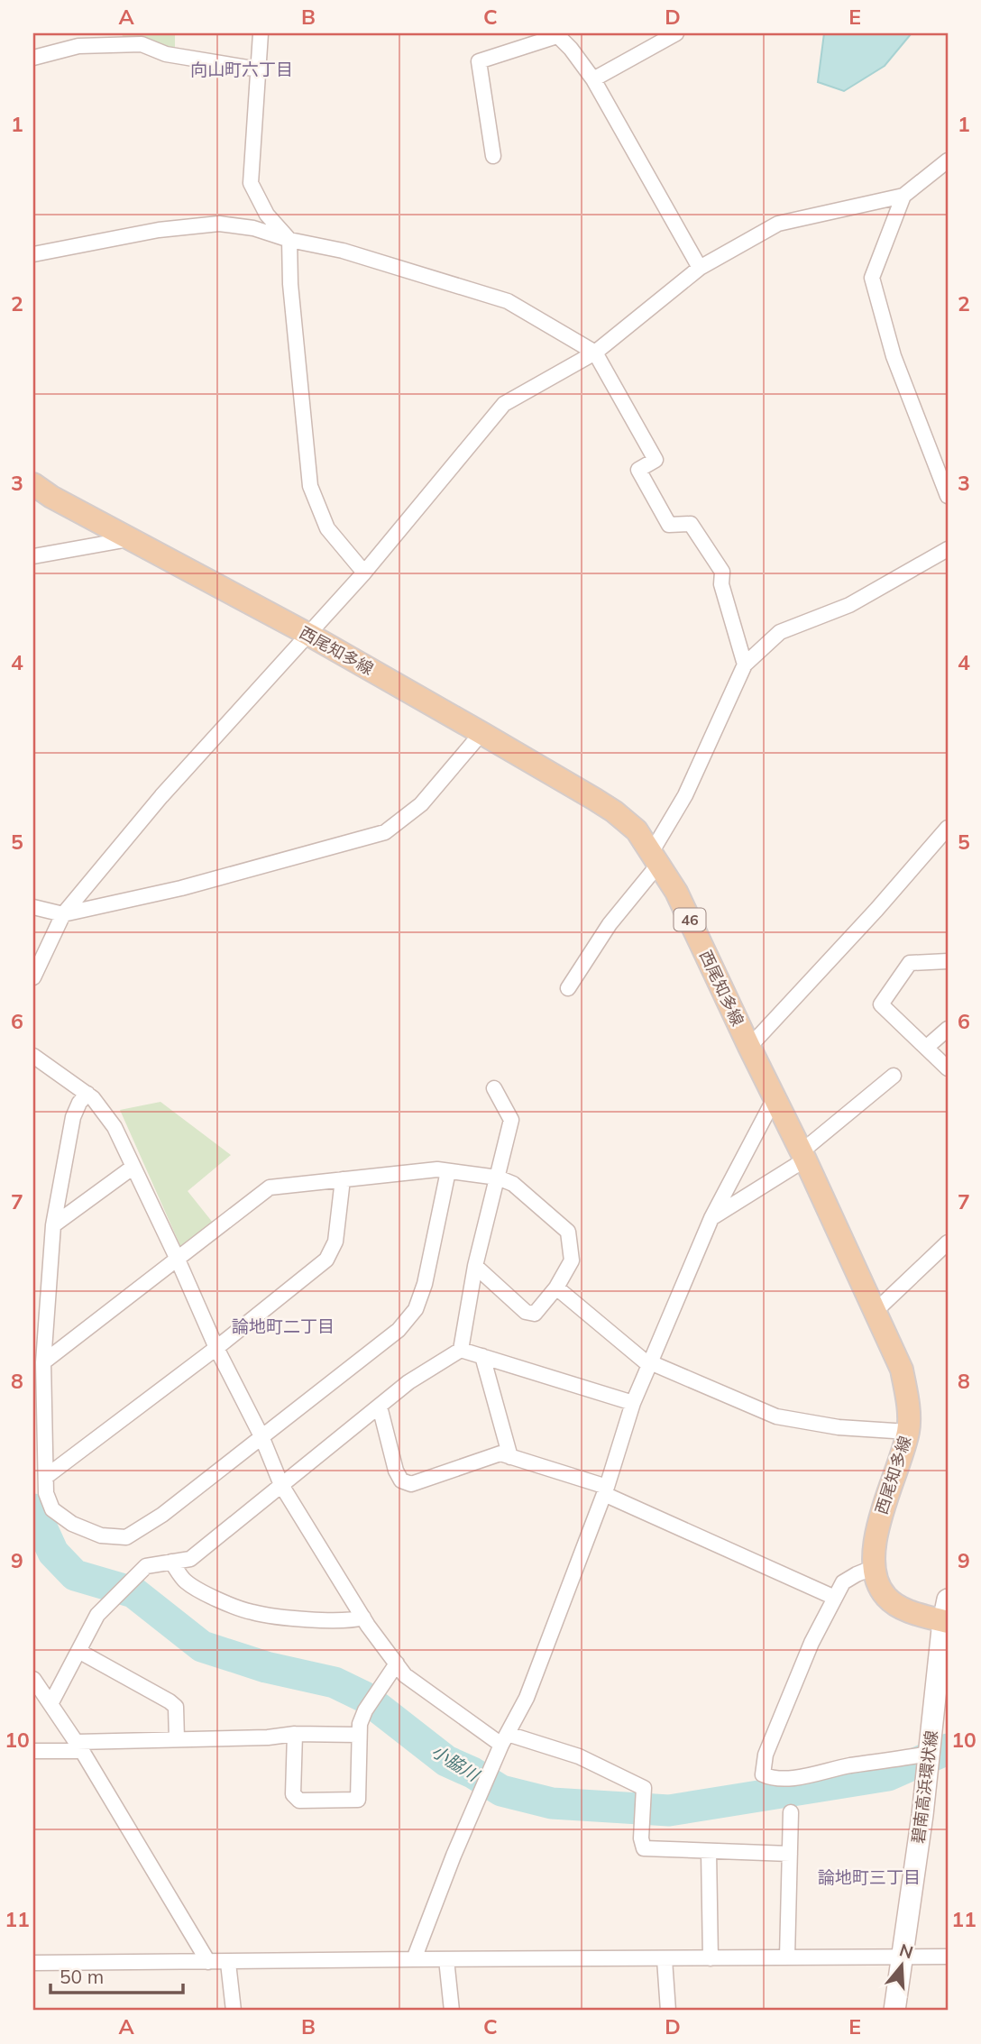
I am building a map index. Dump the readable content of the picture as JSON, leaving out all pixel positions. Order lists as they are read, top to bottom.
{
  "streets": {
    "main road": ["西尾知多線", "46", "碧南高浜環状線"]
  },
  "crossings": [
    ["西尾知多線", "碧南高浜環状線"]
  ],
  "districts": ["向山町六丁目", "論地町二丁目", "論地町三丁目"],
  "water": ["小脇川"],
  "scale_bar": "50 m",
  "north": "top",
  "grid": {
    "columns": [
      "A",
      "B",
      "C",
      "D",
      "E"
    ],
    "rows": [
      "1",
      "2",
      "3",
      "4",
      "5",
      "6",
      "7",
      "8",
      "9",
      "10",
      "11"
    ]
  }
}
